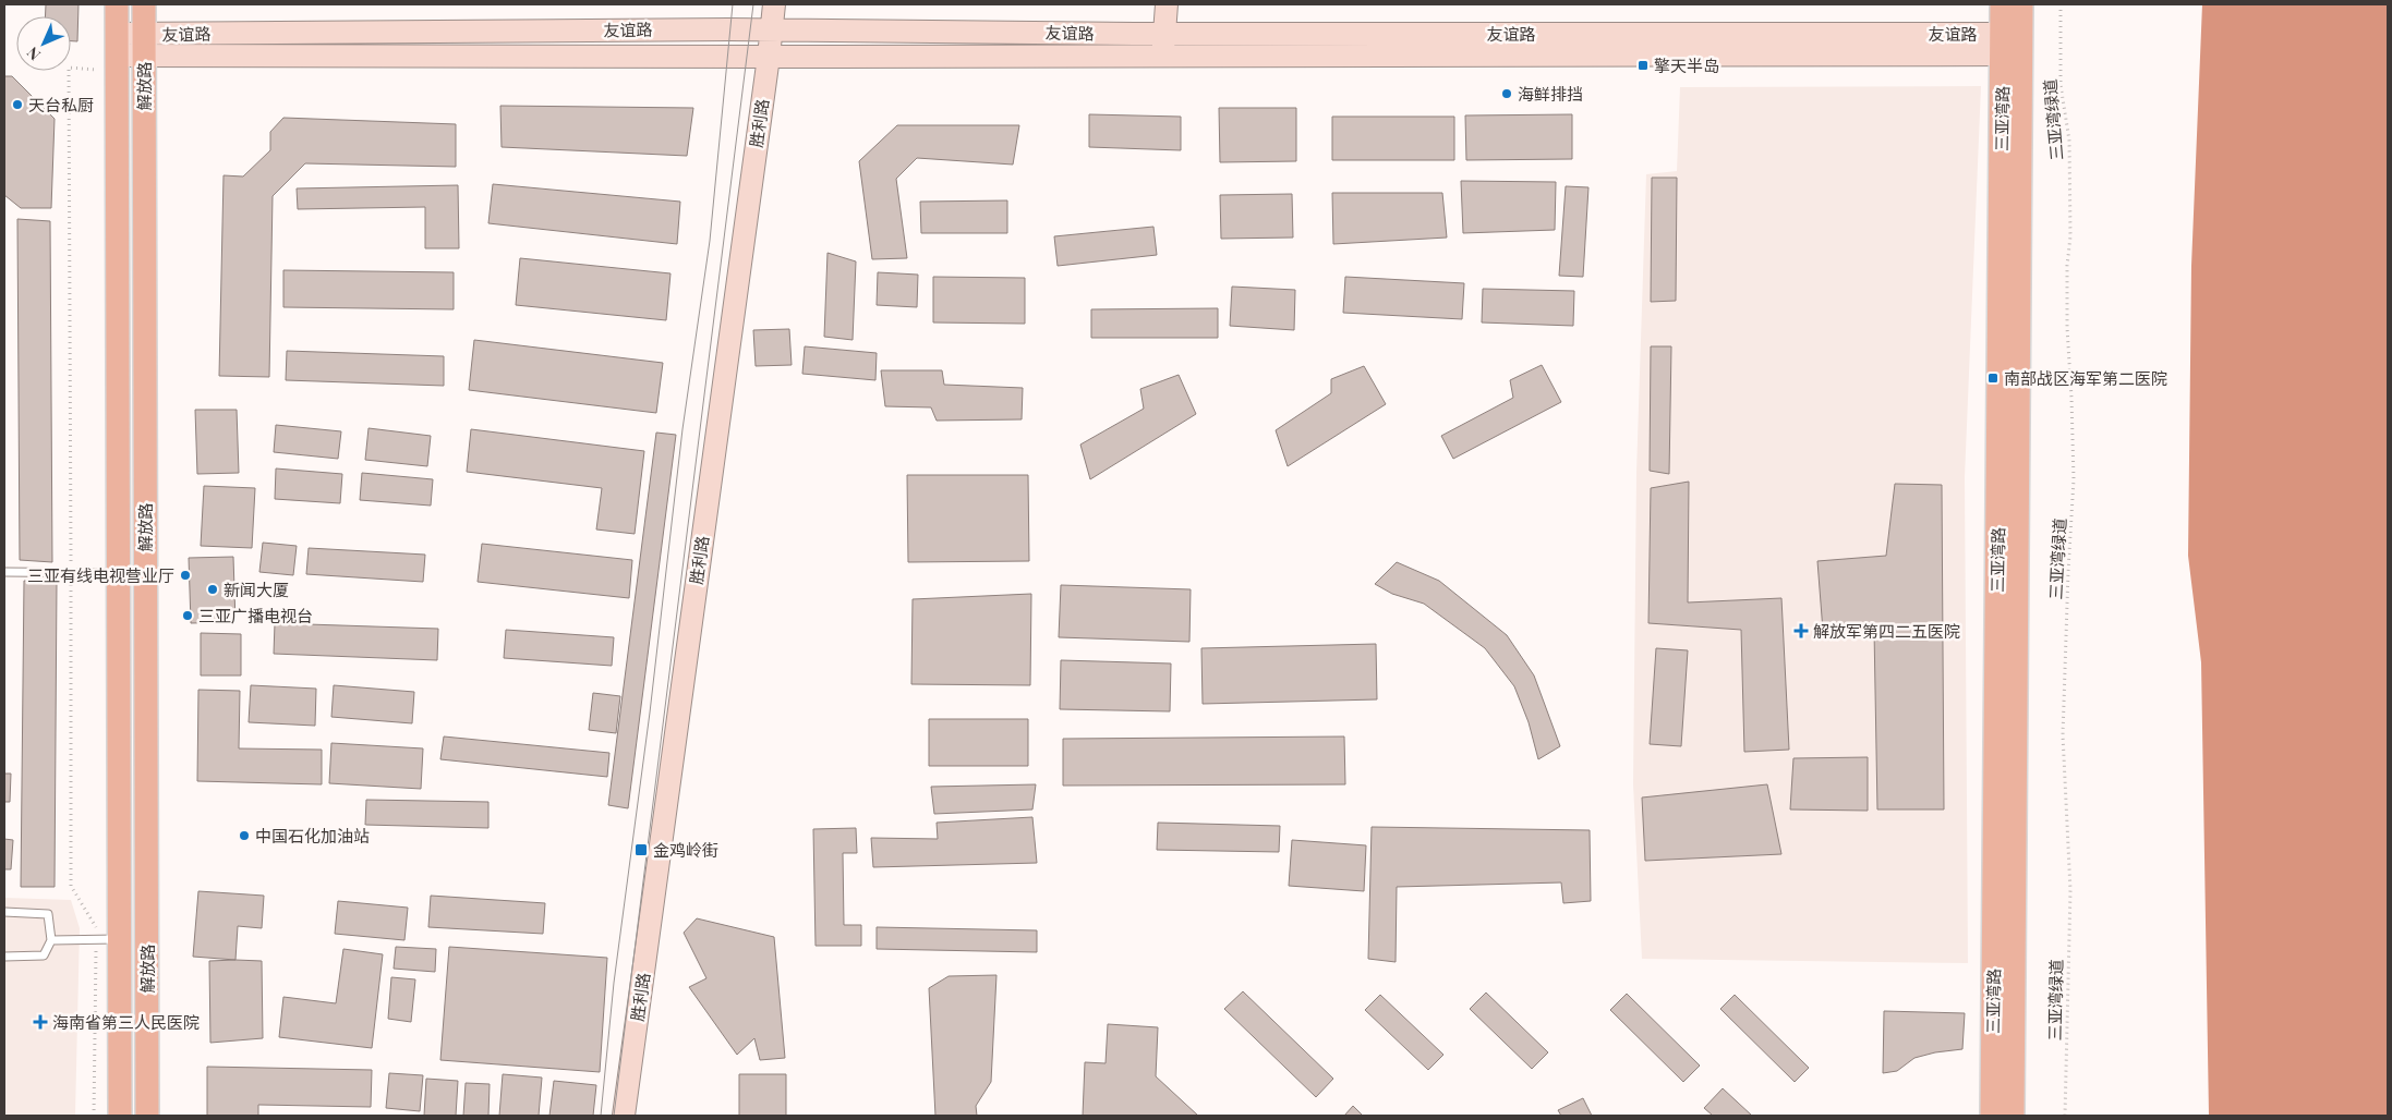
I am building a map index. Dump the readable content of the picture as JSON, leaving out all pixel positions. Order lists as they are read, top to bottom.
{
  "streets": {
    "main road": [
      "友谊路",
      "解放路",
      "三亚湾路",
      "胜利路"
    ],
    "path": ["三亚湾绿道"]
  },
  "crossings": [
    ["友谊路", "解放路"],
    ["友谊路", "三亚湾路"],
    ["友谊路", "胜利路"]
  ],
  "places": {
    "transit": ["擎天半岛", "南部战区海军第二医院", "金鸡岭街"],
    "other": [
      "海鲜排挡",
      "天台私厨",
      "三亚有线电视营业厅",
      "新闻大厦",
      "三亚广播电视台",
      "中国石化加油站"
    ],
    "health": ["解放军第四二五医院", "海南省第三人民医院"]
  },
  "north": "bottom left"
}
